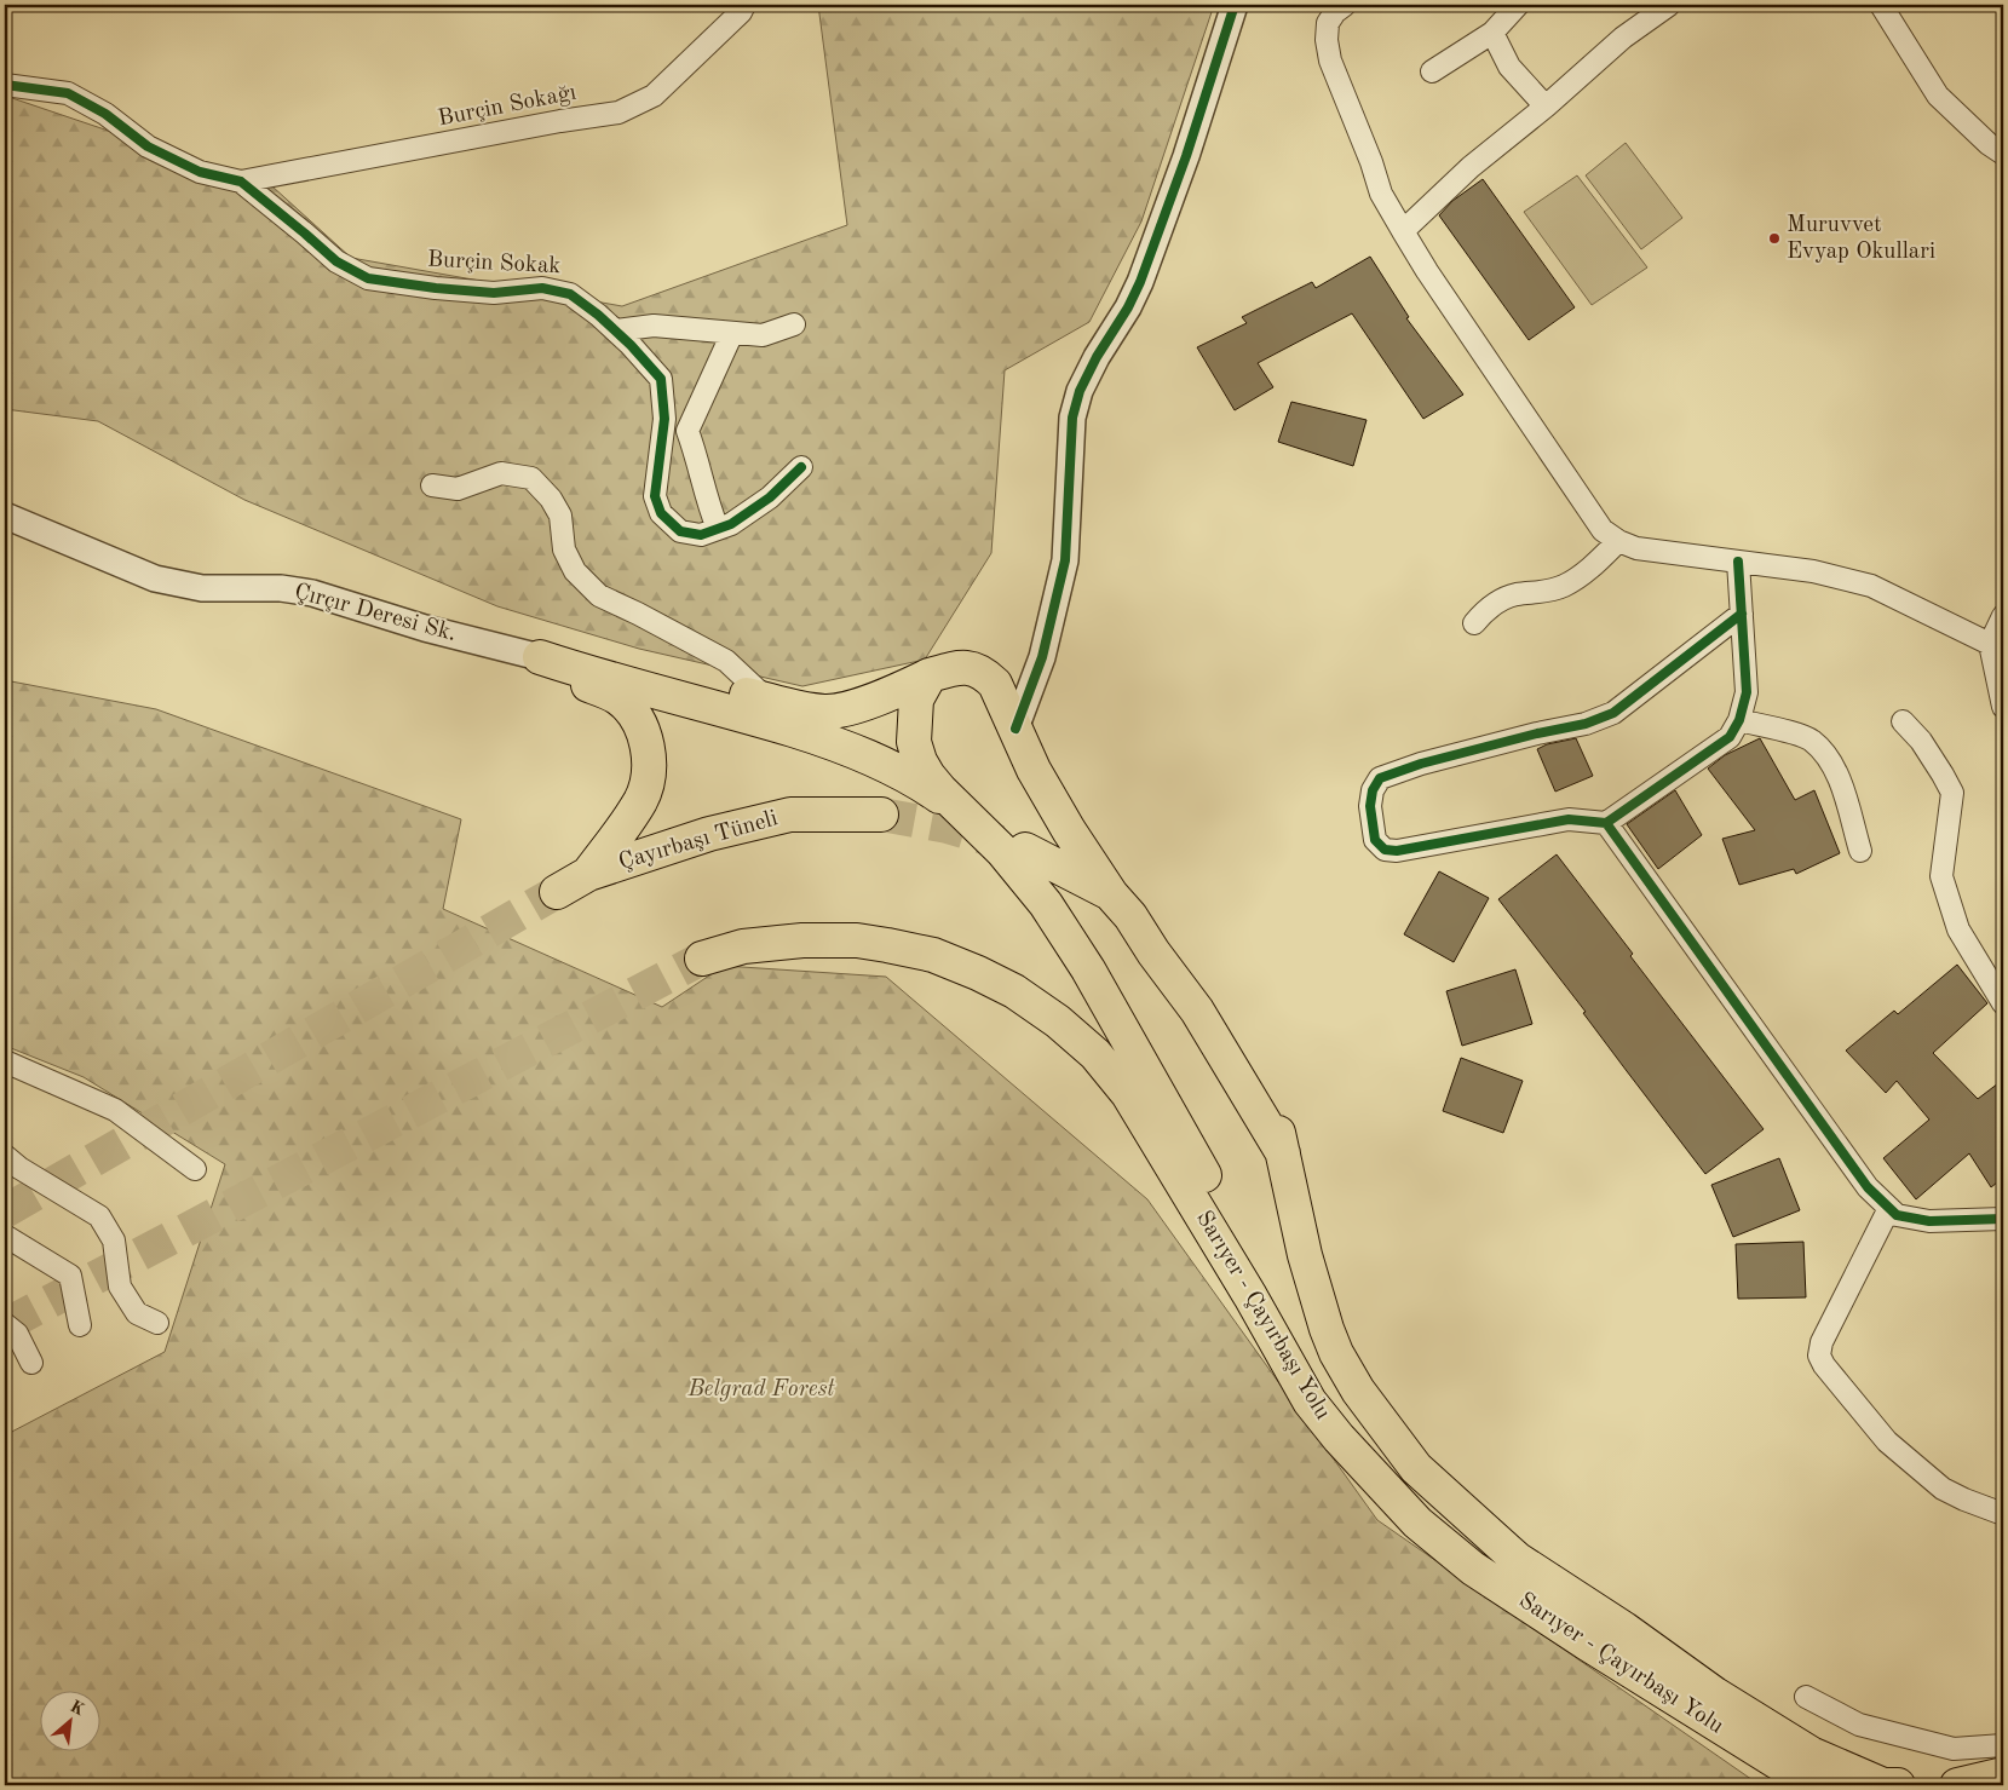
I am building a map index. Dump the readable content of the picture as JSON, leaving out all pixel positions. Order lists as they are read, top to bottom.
{
  "streets": {
    "main road": ["Çayırbaşı Tüneli", "Sarıyer - Çayırbaşı Yolu"],
    "street": ["Burçin Sokağı", "Burçin Sokak", "Çırçır Deresi Sk."]
  },
  "crossings": [
    ["Burçin Sokağı", "Burçin Sokak"]
  ],
  "parks": ["Belgrad Forest"],
  "places": ["Muruvvet Evyap Okullari"],
  "north": "top right"
}
